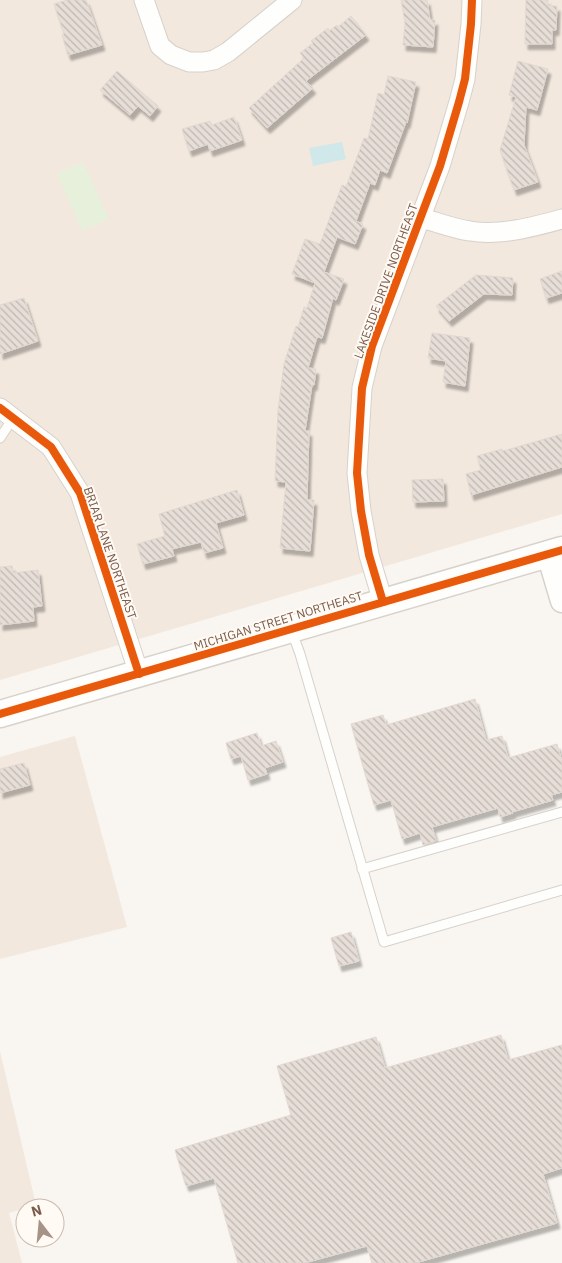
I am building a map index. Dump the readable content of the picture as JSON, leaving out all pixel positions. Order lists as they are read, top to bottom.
{
  "streets": {
    "main road": ["MICHIGAN STREET NORTHEAST"],
    "street": ["LAKESIDE DRIVE NORTHEAST", "BRIAR LANE NORTHEAST"]
  },
  "crossings": [
    ["LAKESIDE DRIVE NORTHEAST", "MICHIGAN STREET NORTHEAST"],
    ["BRIAR LANE NORTHEAST", "MICHIGAN STREET NORTHEAST"]
  ],
  "north": "top"
}
